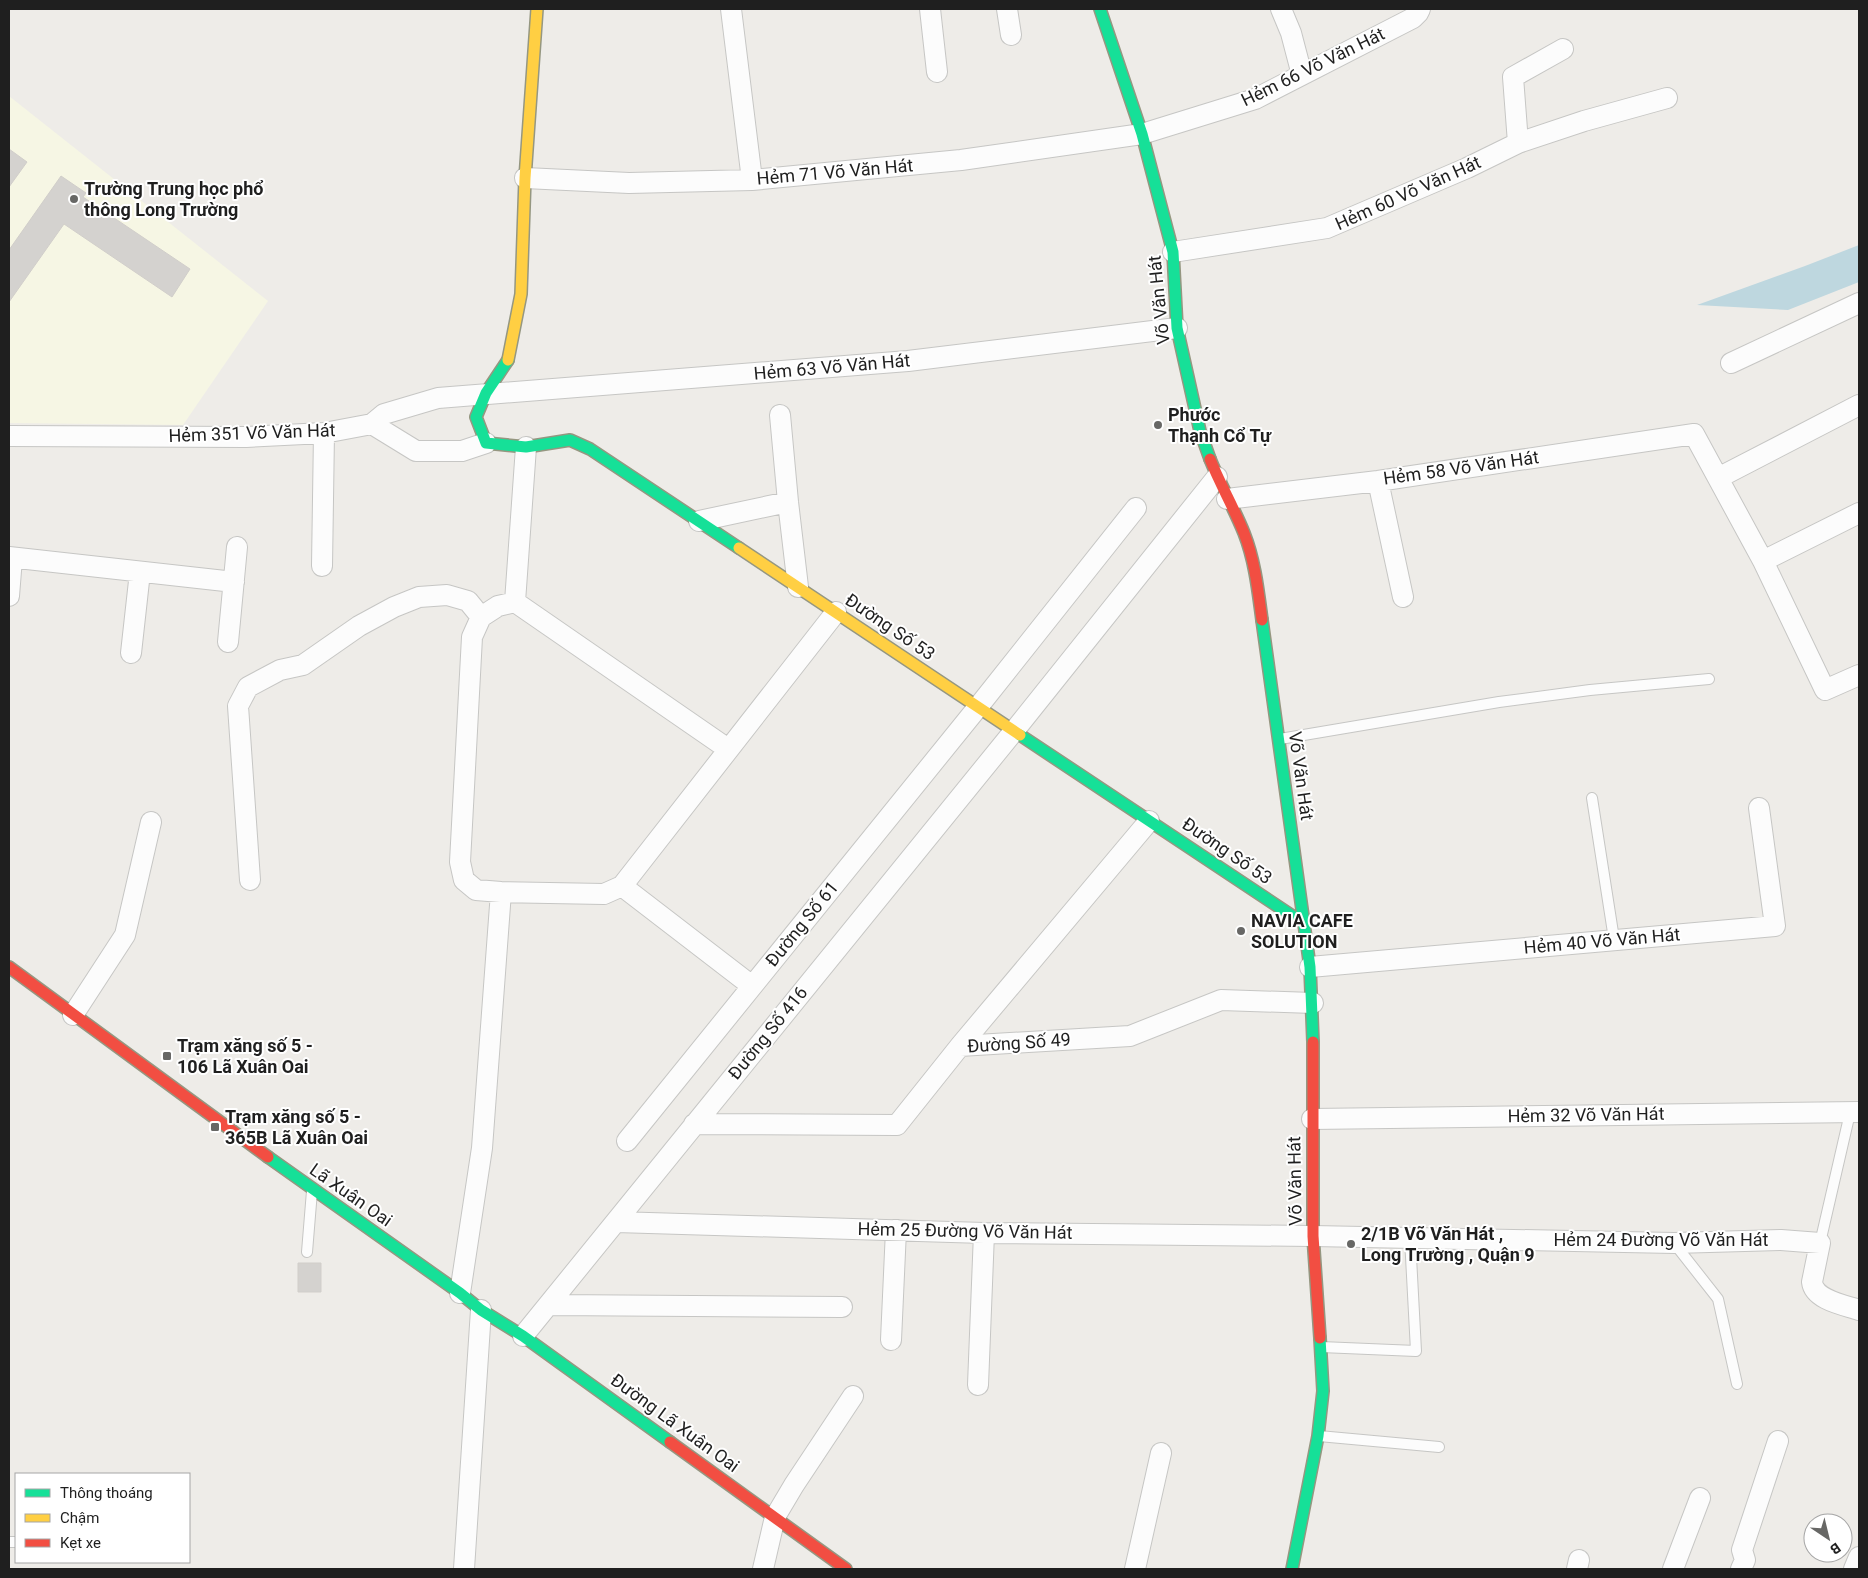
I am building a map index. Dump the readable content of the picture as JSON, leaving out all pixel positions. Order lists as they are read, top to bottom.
{
  "streets": {
    "street": [
      "Hẻm 66 Võ Văn Hát",
      "Hẻm 71 Võ Văn Hát",
      "Hẻm 60 Võ Văn Hát",
      "Võ Văn Hát",
      "Hẻm 63 Võ Văn Hát",
      "Hẻm 351 Võ Văn Hát",
      "Hẻm 58 Võ Văn Hát",
      "Đường Số 53",
      "Đường Số 61",
      "Hẻm 40 Võ Văn Hát",
      "Đường Số 416",
      "Đường Số 49",
      "Hẻm 32 Võ Văn Hát",
      "Lã Xuân Oai",
      "Hẻm 25 Đường Võ Văn Hát",
      "Hẻm 24 Đường Võ Văn Hát",
      "Đường Lã Xuân Oai"
    ]
  },
  "crossings": [
    ["Hẻm 66 Võ Văn Hát", "Hẻm 71 Võ Văn Hát"],
    ["Hẻm 66 Võ Văn Hát", "Võ Văn Hát"],
    ["Hẻm 71 Võ Văn Hát", "Võ Văn Hát"],
    ["Hẻm 60 Võ Văn Hát", "Võ Văn Hát"],
    ["Võ Văn Hát", "Hẻm 63 Võ Văn Hát"],
    ["Võ Văn Hát", "Hẻm 58 Võ Văn Hát"],
    ["Võ Văn Hát", "Đường Số 53"],
    ["Võ Văn Hát", "Hẻm 40 Võ Văn Hát"],
    ["Võ Văn Hát", "Đường Số 416"],
    ["Võ Văn Hát", "Đường Số 49"],
    ["Võ Văn Hát", "Hẻm 32 Võ Văn Hát"],
    ["Võ Văn Hát", "Hẻm 25 Đường Võ Văn Hát"],
    ["Võ Văn Hát", "Hẻm 24 Đường Võ Văn Hát"],
    ["Hẻm 63 Võ Văn Hát", "Hẻm 351 Võ Văn Hát"],
    ["Đường Số 53", "Đường Số 61"],
    ["Đường Số 53", "Đường Số 416"],
    ["Đường Số 416", "Đường Số 49"],
    ["Đường Số 416", "Hẻm 25 Đường Võ Văn Hát"],
    ["Đường Số 416", "Đường Lã Xuân Oai"],
    ["Lã Xuân Oai", "Đường Lã Xuân Oai"],
    ["Hẻm 25 Đường Võ Văn Hát", "Hẻm 24 Đường Võ Văn Hát"]
  ],
  "places": {
    "other": [
      "Trường Trung học phổ thông Long Trường",
      "Phước Thạnh Cổ Tự",
      "NAVIA CAFE SOLUTION",
      "2/1B Võ Văn Hát , Long Trường , Quận 9"
    ],
    "transit": ["Trạm xăng số 5 - 106 Lã Xuân Oai", "Trạm xăng số 5 - 365B Lã Xuân Oai"]
  },
  "legend": ["Thông thoáng", "Chậm", "Kẹt xe"],
  "north": "bottom right"
}
